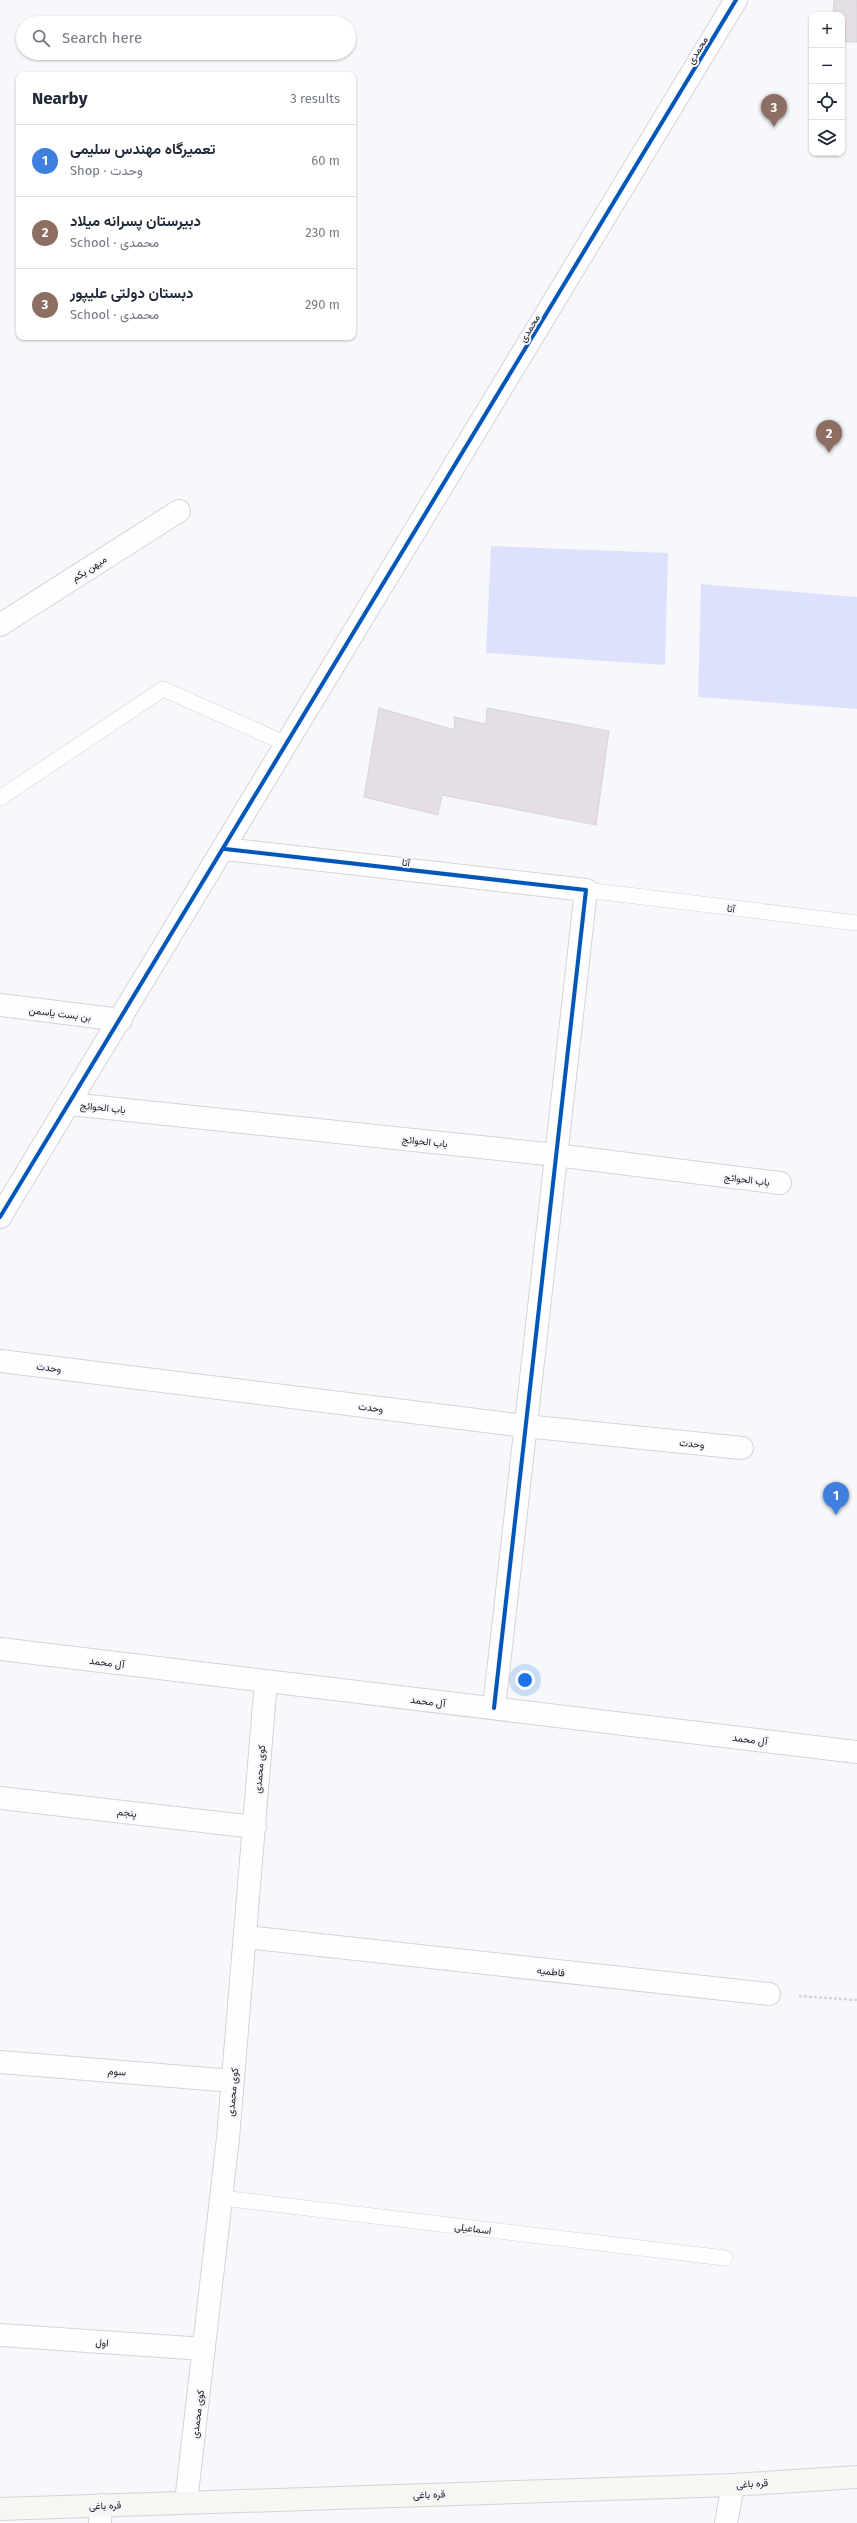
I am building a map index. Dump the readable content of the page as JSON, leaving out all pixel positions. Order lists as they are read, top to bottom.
{
  "streets": {
    "main road": ["قره باغی"],
    "street": [
      "محمدی",
      "میهن یکم",
      "آتا",
      "بن بست یاسمن",
      "باب الحوائج",
      "وحدت",
      "آل محمد",
      "کوی محمدی",
      "پنجم",
      "فاطمیه",
      "سوم",
      "اول"
    ],
    "lane": ["اسماعیلی"]
  },
  "crossings": [
    ["محمدی", "آتا"],
    ["محمدی", "بن بست یاسمن"],
    ["محمدی", "باب الحوائج"],
    ["آل محمد", "کوی محمدی"],
    ["کوی محمدی", "پنجم"],
    ["کوی محمدی", "فاطمیه"],
    ["کوی محمدی", "سوم"],
    ["کوی محمدی", "اسماعیلی"],
    ["کوی محمدی", "اول"],
    ["کوی محمدی", "قره باغی"]
  ],
  "page": {
    "map_buttons": ["+", "−"],
    "search": "Search here",
    "heading": ["Nearby", "3 results"],
    "pins": ["3", "2", "1"],
    "list": [
      {
        "mark": "1",
        "name": "تعمیرگاه مهندس سلیمی",
        "note": "Shop · وحدت",
        "value": "60 m"
      },
      {
        "mark": "2",
        "name": "دبیرستان پسرانه میلاد",
        "note": "School · محمدی",
        "value": "230 m"
      },
      {
        "mark": "3",
        "name": "دبستان دولتی علیپور",
        "note": "School · محمدی",
        "value": "290 m"
      }
    ]
  }
}
